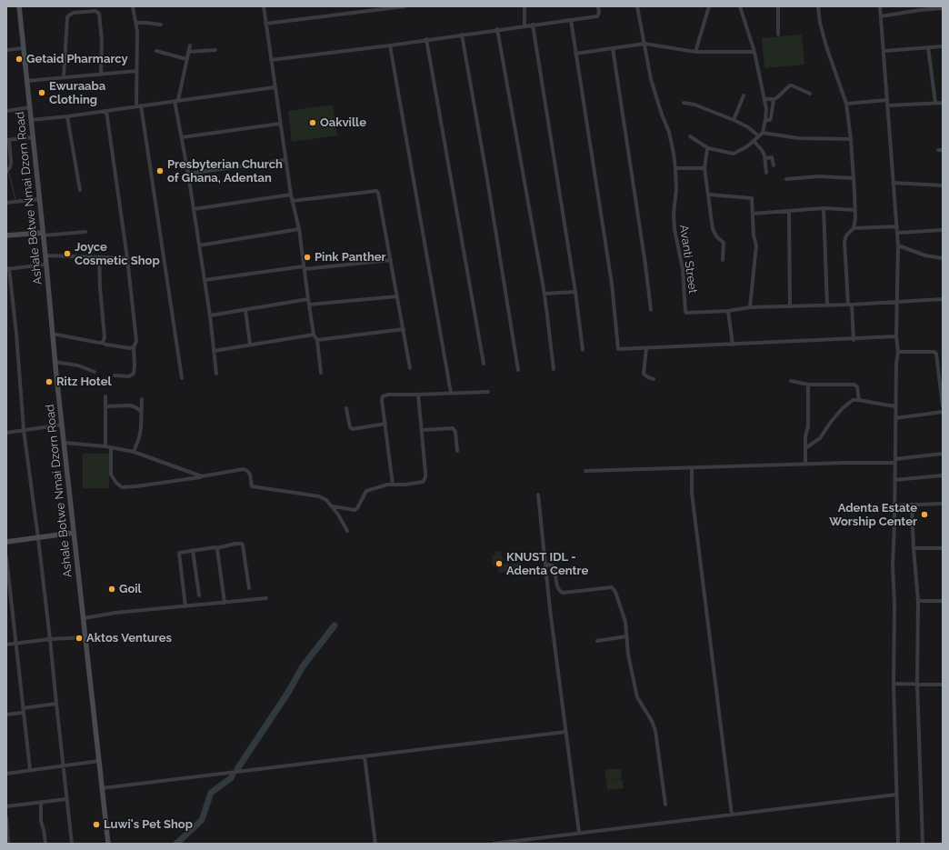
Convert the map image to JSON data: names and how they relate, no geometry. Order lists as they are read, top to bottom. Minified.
{"streets":{"main road":["Ashale Botwe Nmai Dzorn Road"],"street":["Avanti Street"]},"places":["Getaid Pharmarcy","Ewuraaba Clothing","Oakville","Presbyterian Church of Ghana, Adentan","Joyce Cosmetic Shop","Pink Panther","Ritz Hotel","Adenta Estate Worship Center","KNUST IDL - Adenta Centre","Goil","Aktos Ventures","Luwi's Pet Shop"]}
